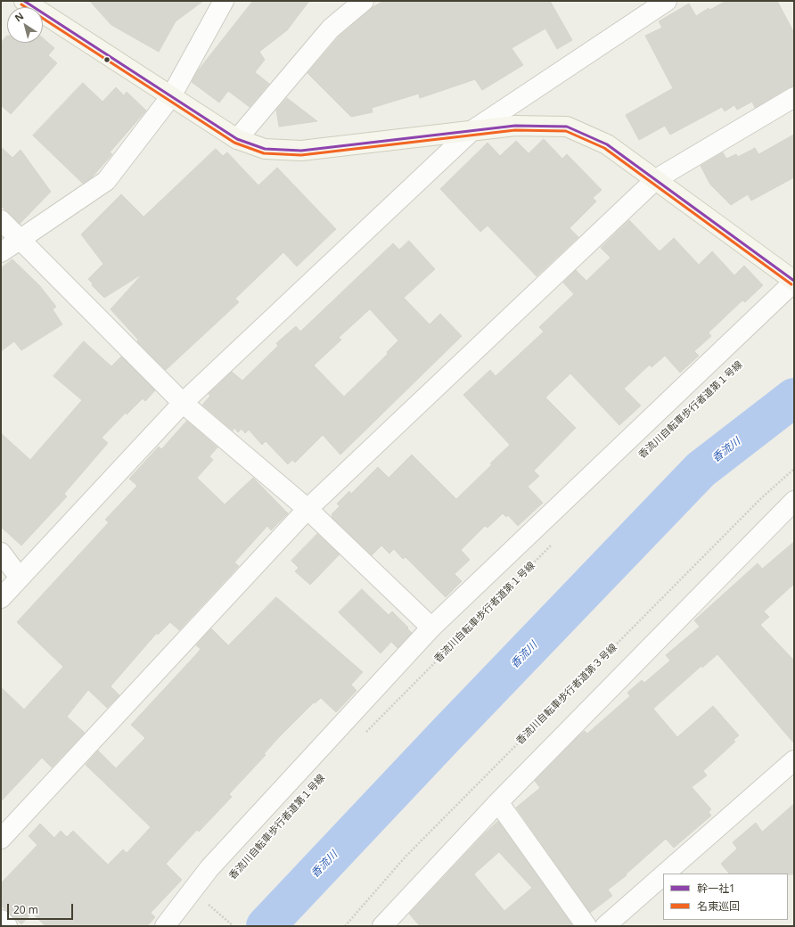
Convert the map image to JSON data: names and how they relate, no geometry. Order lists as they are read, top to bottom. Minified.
{"streets":{"path":["香流川自転車歩行者道第１号線","香流川自転車歩行者道第３号線"]},"water":["香流川"],"lines":["transit line 幹一社1","transit line 名東巡回"],"legend":["幹一社1","名東巡回"],"scale_bar":"20 m","north":"top left"}
